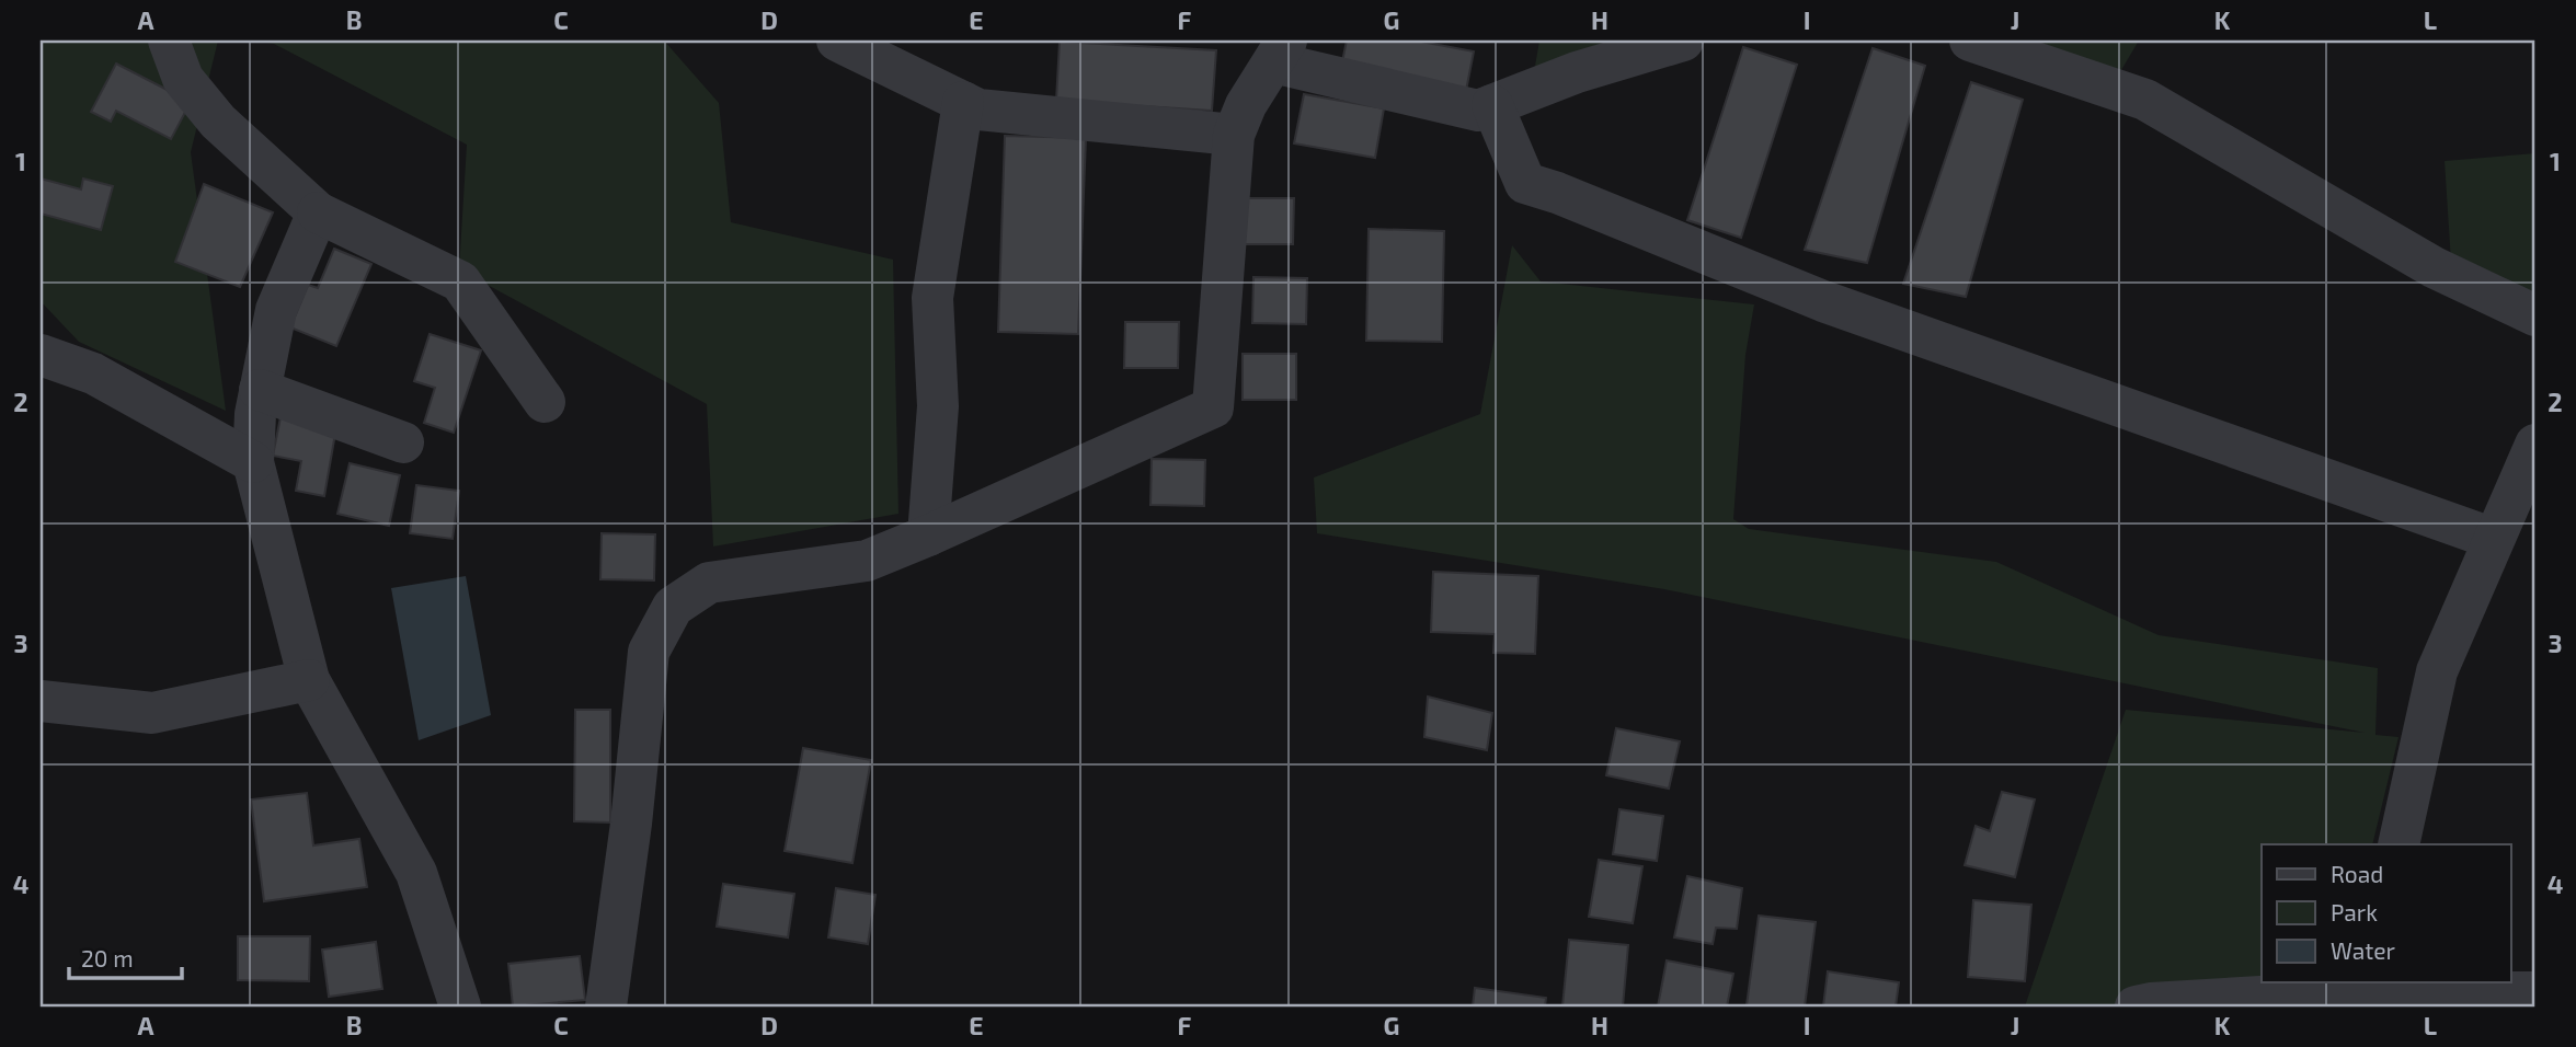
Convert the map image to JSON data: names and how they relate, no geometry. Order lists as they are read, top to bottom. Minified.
{"legend":["Road","Park","Water"],"scale_bar":"20 m","grid":{"columns":["A","B","C","D","E","F","G","H","I","J","K","L"],"rows":["1","2","3","4"]}}
